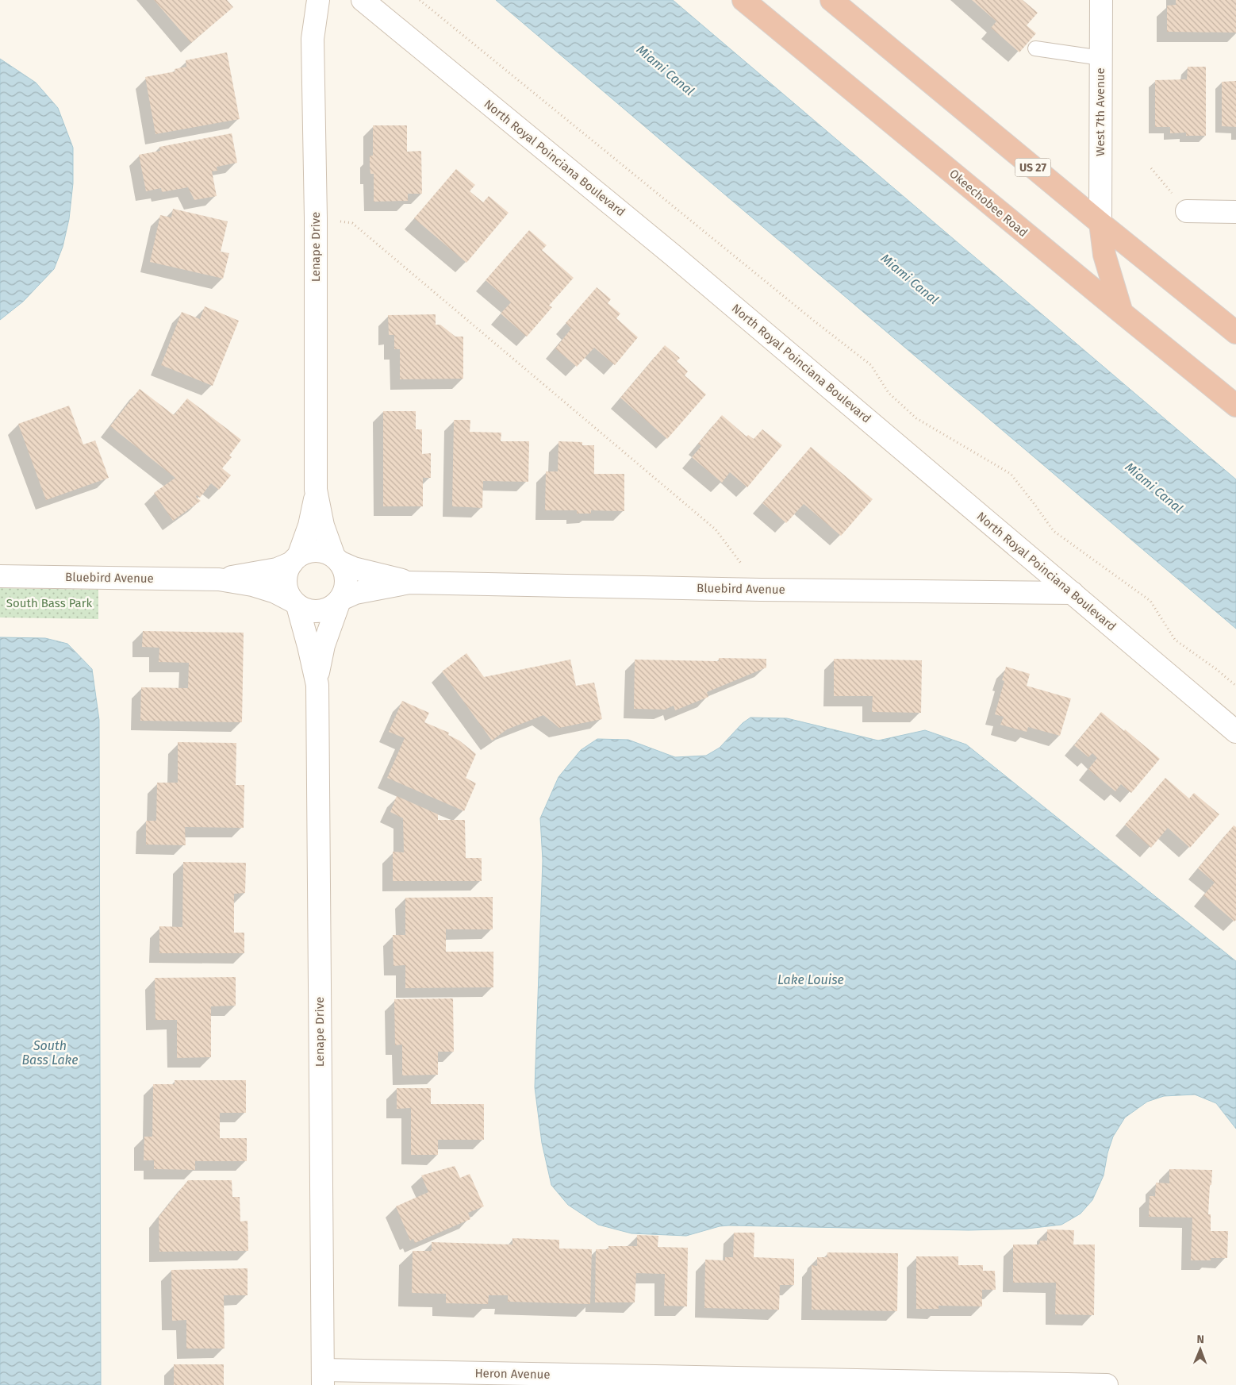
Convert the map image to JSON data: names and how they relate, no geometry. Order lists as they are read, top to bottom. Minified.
{"streets":{"highway":["US 27","Okeechobee Road"],"street":["West 7th Avenue","North Royal Poinciana Boulevard","Lenape Drive","Bluebird Avenue","Heron Avenue"]},"crossings":[["West 7th Avenue","US 27"],["North Royal Poinciana Boulevard","Bluebird Avenue"],["Lenape Drive","Bluebird Avenue"],["Lenape Drive","Heron Avenue"]],"water":["Miami Canal","Lake Louise","South Bass Lake"],"parks":["South Bass Park"],"north":"top"}
